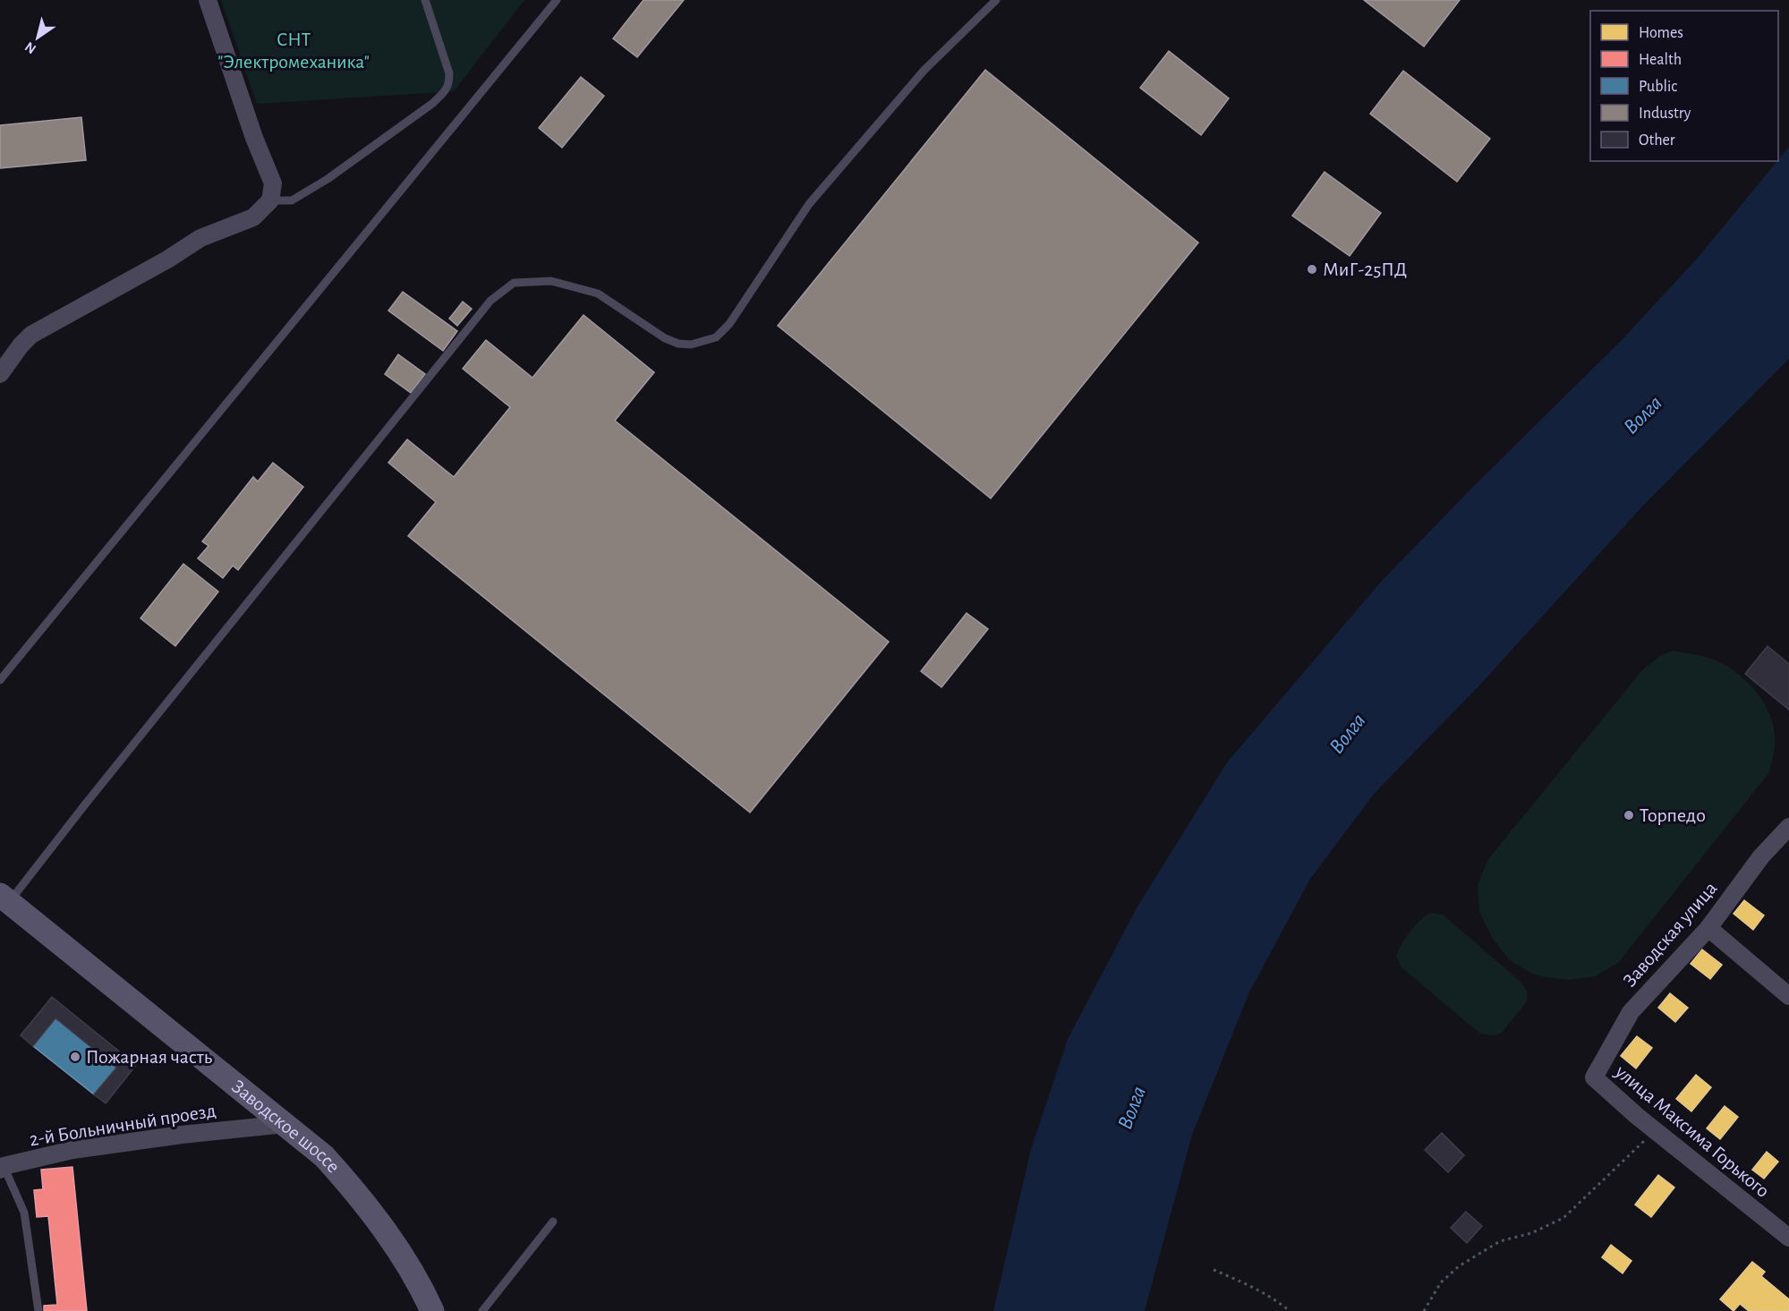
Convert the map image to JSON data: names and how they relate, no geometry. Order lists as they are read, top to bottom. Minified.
{"streets":{"street":["Заводская улица","2-й Больничный проезд","Заводское шоссе","улица Максима Горького"]},"crossings":[["Заводская улица","улица Максима Горького"],["2-й Больничный проезд","Заводское шоссе"]],"water":["Волга"],"parks":["СНТ \"Электромеханика\""],"places":["МиГ-25ПД","Торпедо","Пожарная часть"],"legend":["Homes","Health","Public","Industry","Other"],"north":"bottom left"}
